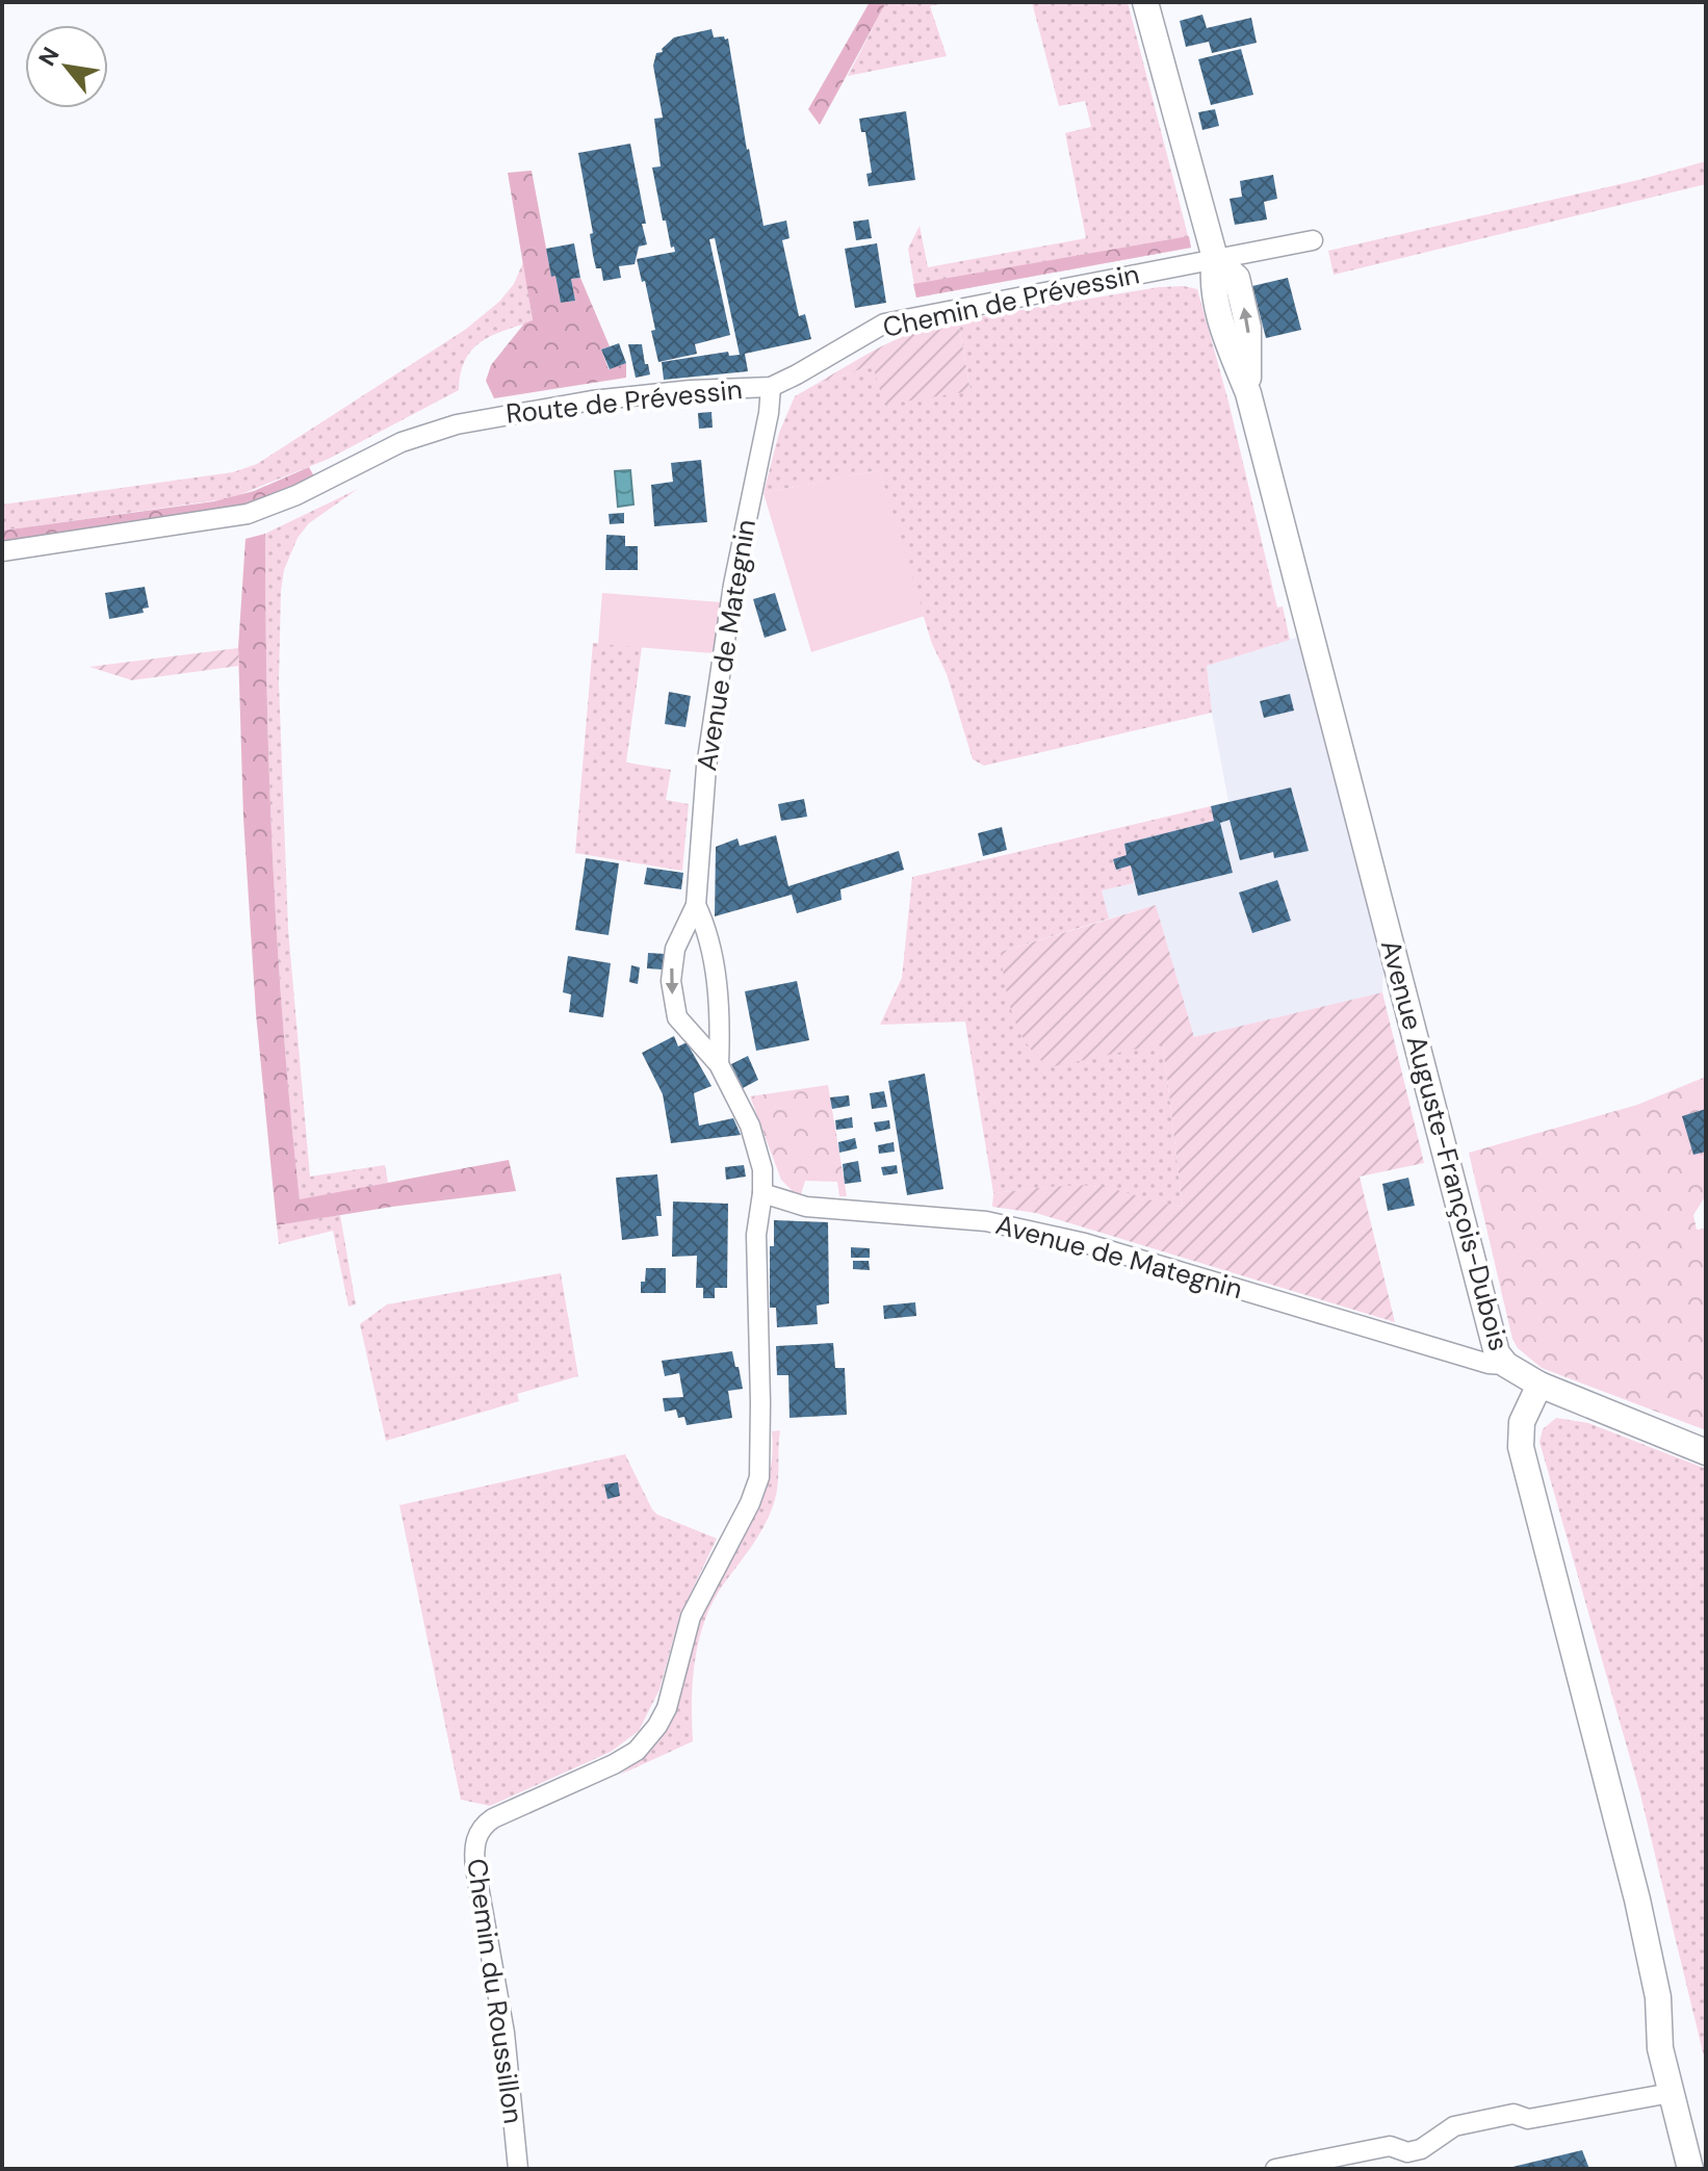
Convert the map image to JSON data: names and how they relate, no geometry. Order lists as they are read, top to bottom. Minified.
{"streets":{"main road":["Avenue Auguste-François-Dubois"],"street":["Chemin de Prévessin","Route de Prévessin","Avenue de Mategnin","Chemin du Roussillon"]},"crossings":[["Chemin de Prévessin","Route de Prévessin"],["Chemin de Prévessin","Avenue de Mategnin"],["Chemin de Prévessin","Avenue Auguste-François-Dubois"],["Route de Prévessin","Avenue de Mategnin"],["Avenue de Mategnin","Avenue Auguste-François-Dubois"],["Avenue de Mategnin","Chemin du Roussillon"]],"north":"top left"}
